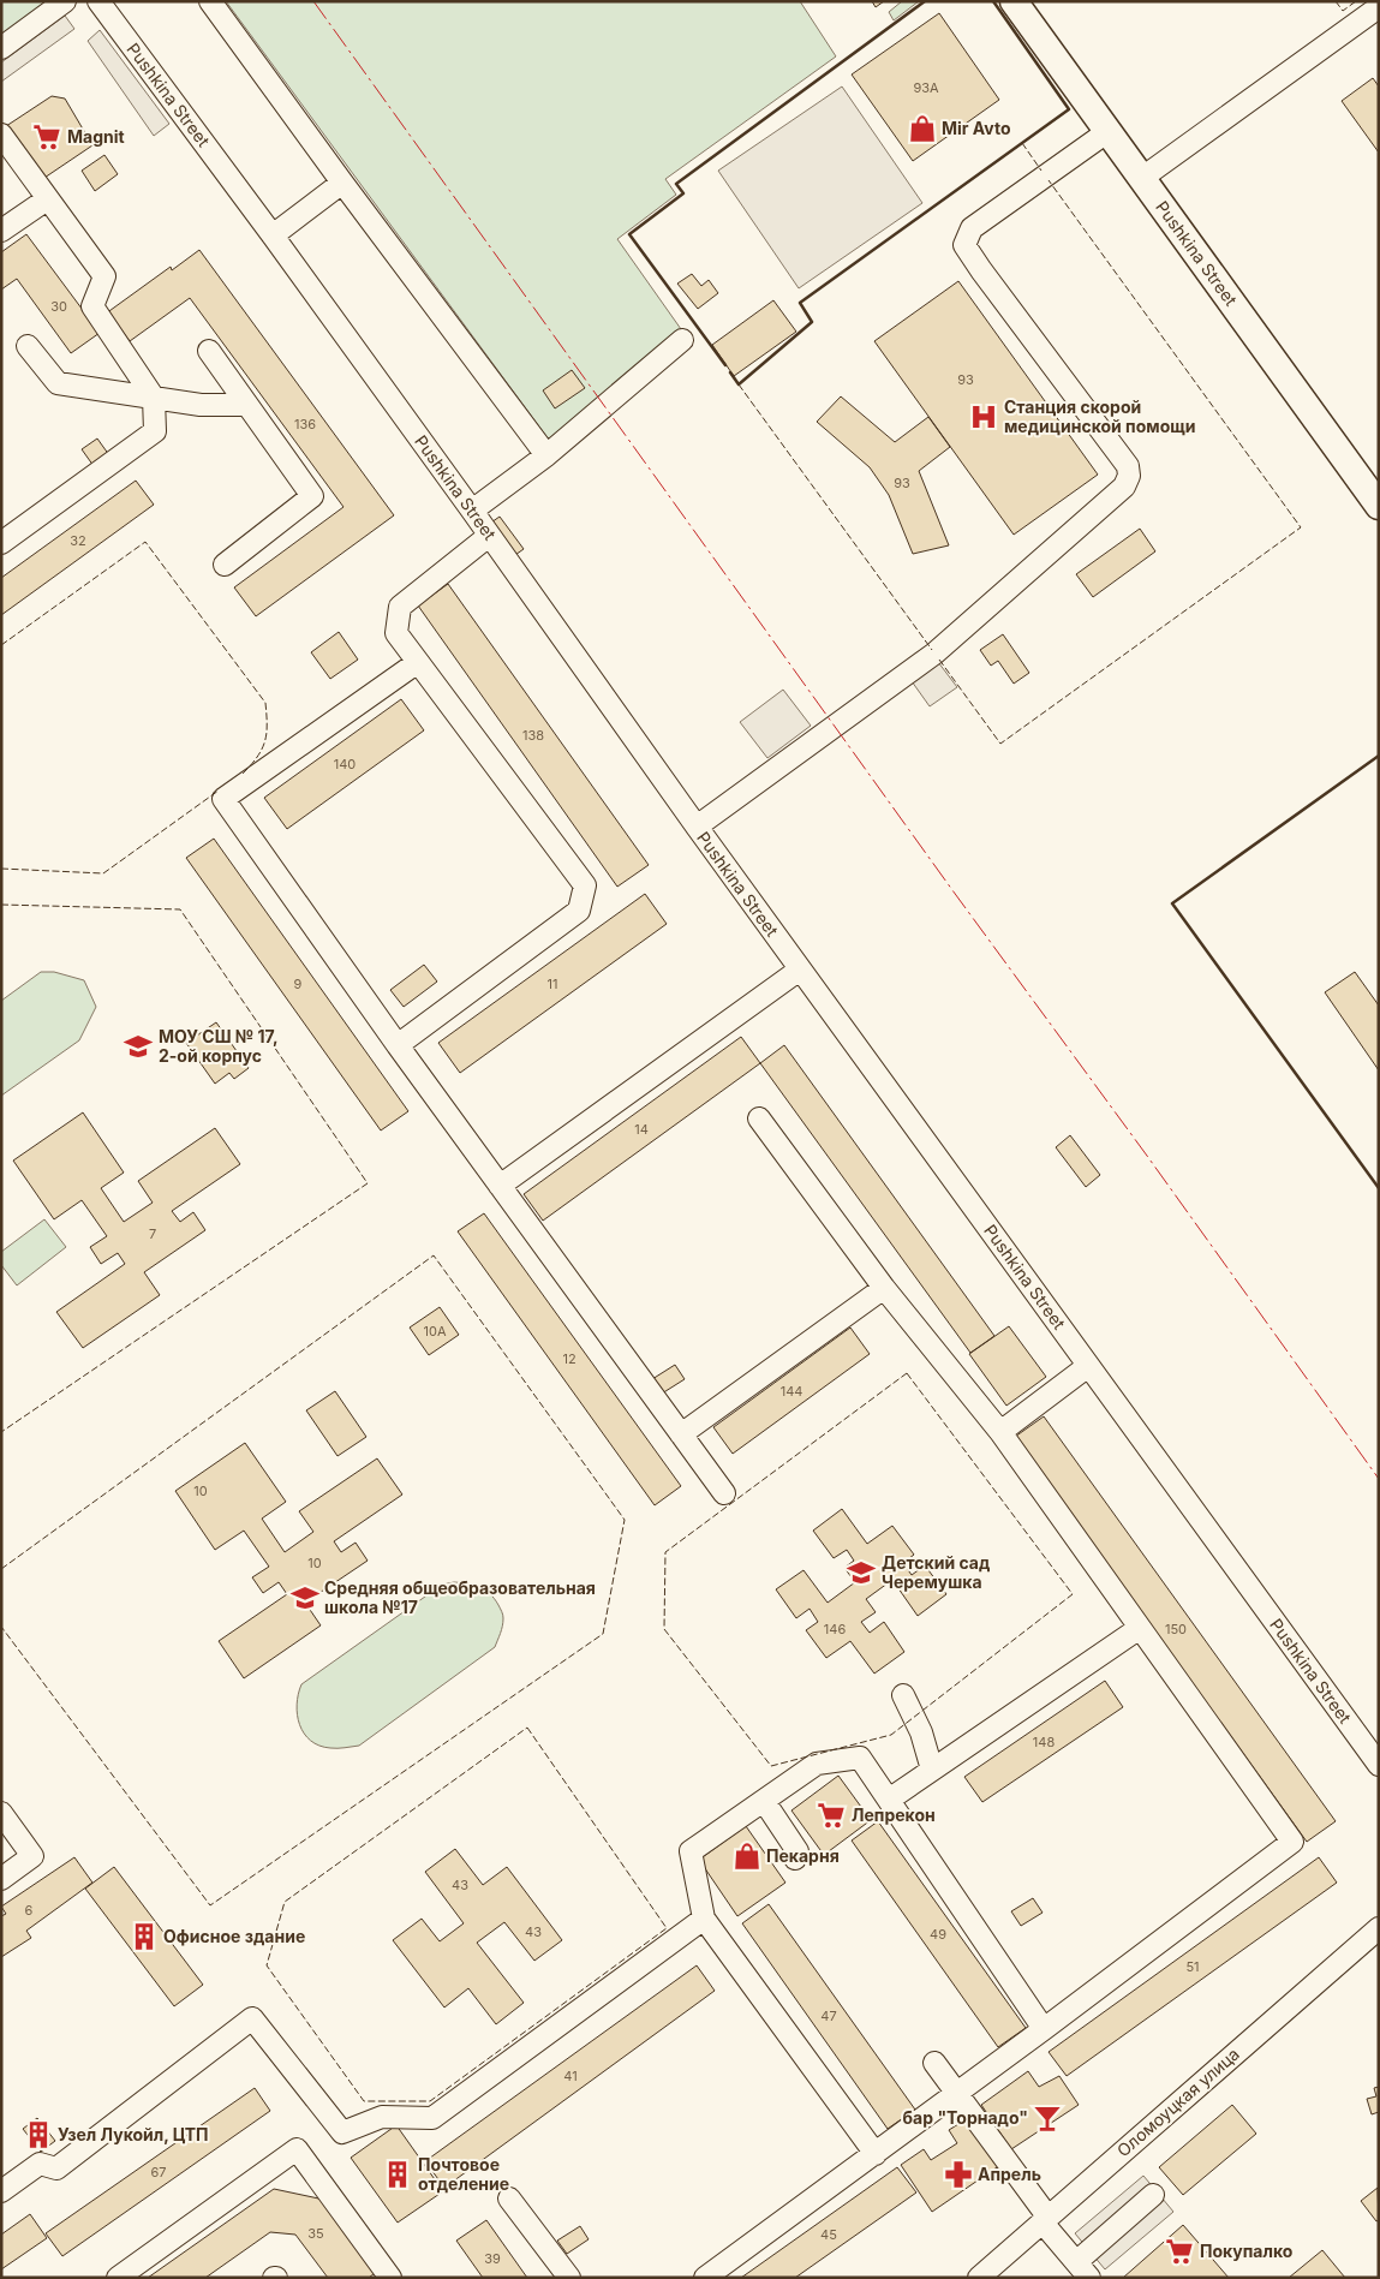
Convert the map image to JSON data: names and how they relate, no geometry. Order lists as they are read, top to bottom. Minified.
{"streets":{"main road":["Pushkina Street"],"street":["Оломоуцкая улица"]},"places":{"shop":["Mir Avto","Пекарня"],"supermarket":["Magnit","Лепрекон","Покупалко"],"hospital":["Станция скорой медицинской помощи"],"school or university":["МОУ СШ № 17, 2-ой корпус","Детский сад Черемушка","Средняя общеобразовательная школа №17"],"building":["Офисное здание","Узел Лукойл, ЦТП","Почтовое отделение"],"bar":["бар \"Торнадо\""],"pharmacy":["Апрель"]},"house_numbers":["93А","30","93","136","93","32","138","140","9","11","14","7","10А","12","144","10","10","146","150","148","43","6","43","49","51","47","41","67","35","45","39"]}
